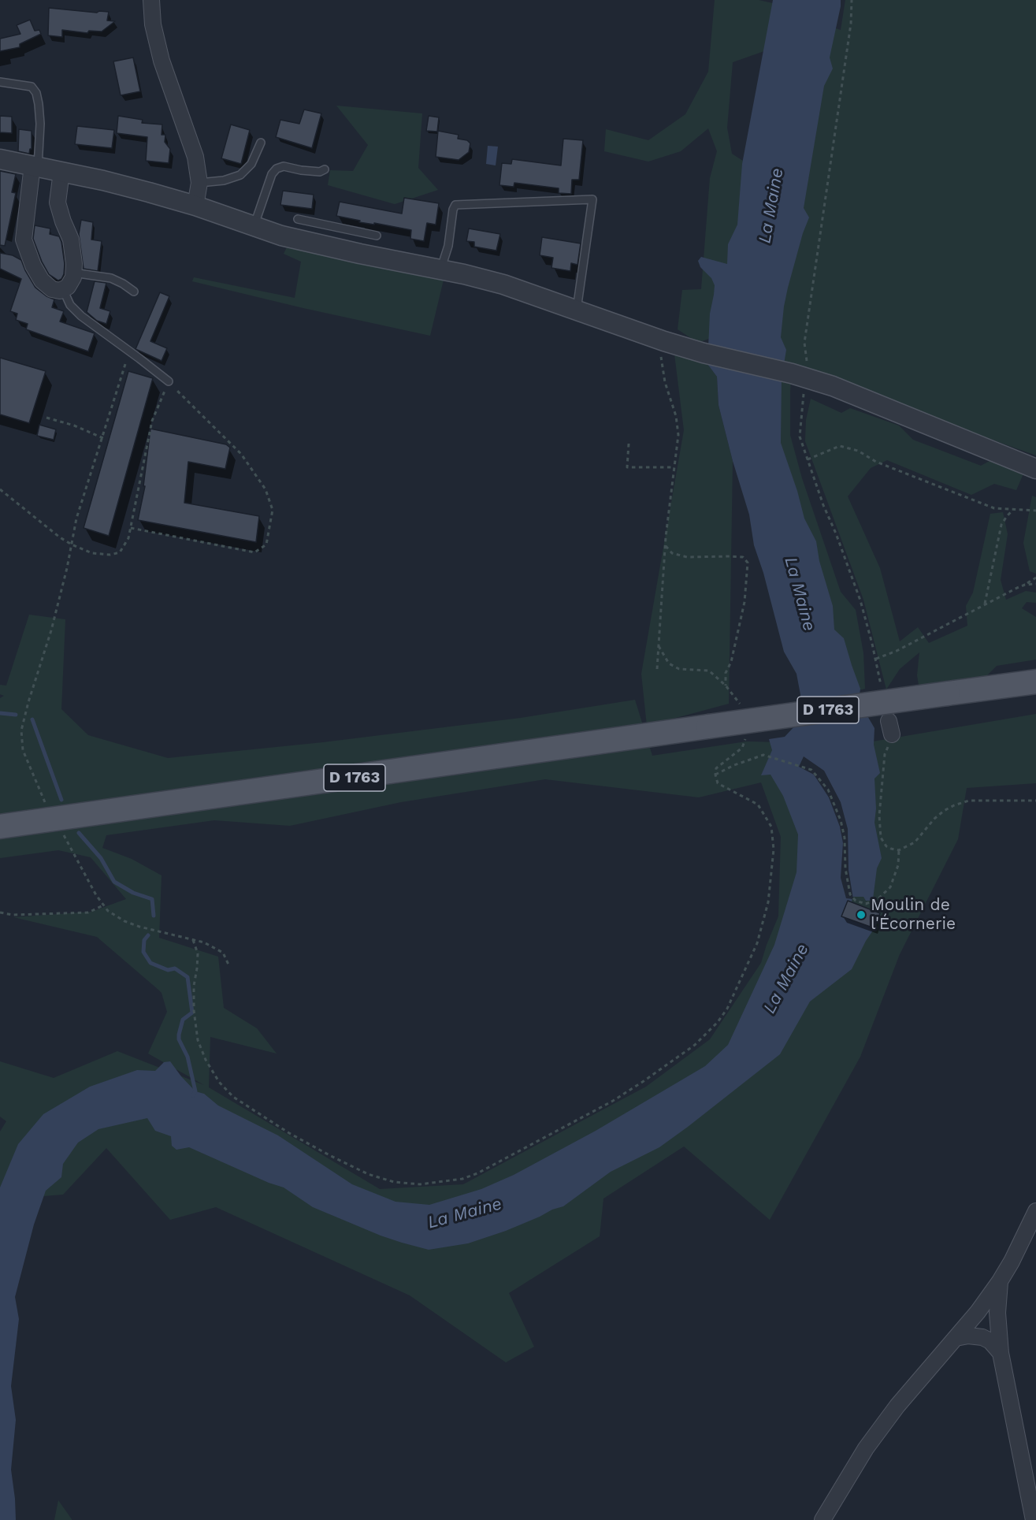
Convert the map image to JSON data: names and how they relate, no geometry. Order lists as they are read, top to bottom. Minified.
{"streets":{"main road":["D 1763"]},"water":["La Maine"],"places":["Moulin de l'Écornerie"]}
